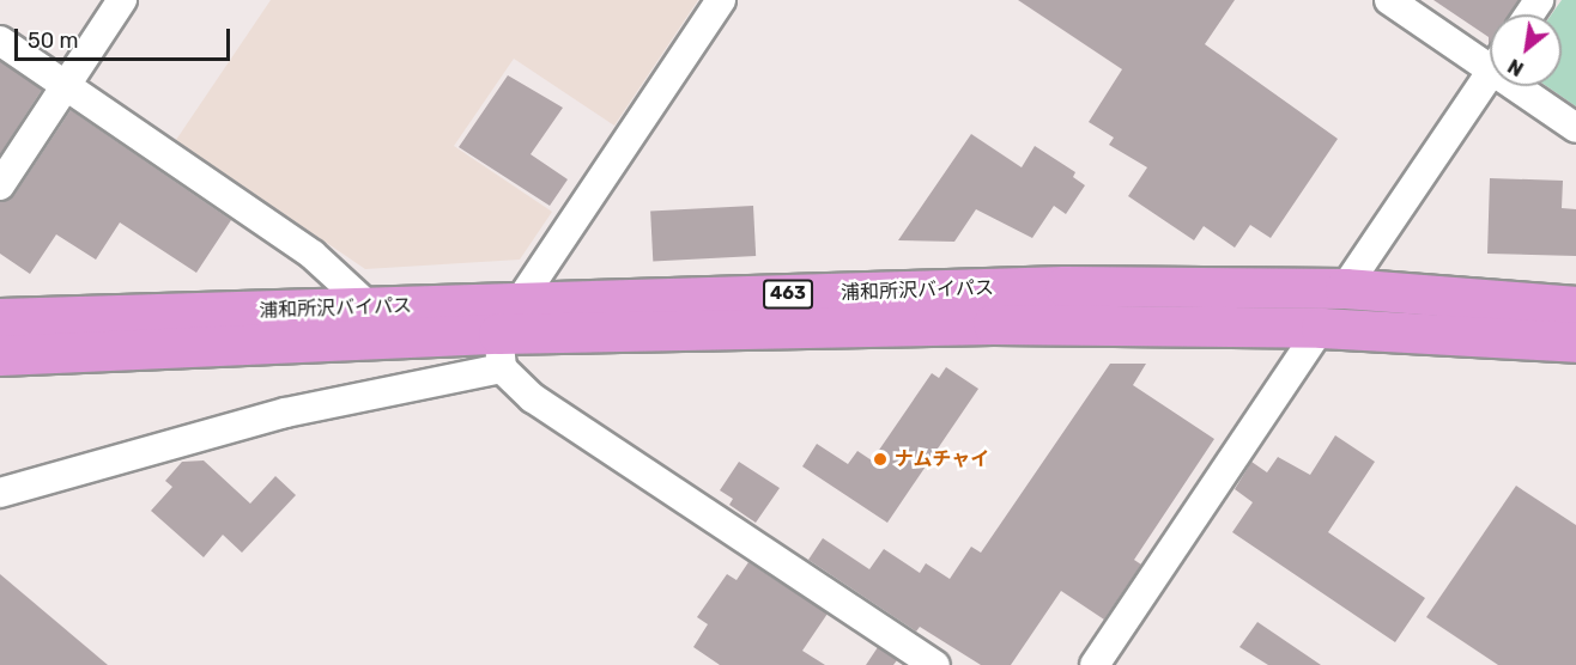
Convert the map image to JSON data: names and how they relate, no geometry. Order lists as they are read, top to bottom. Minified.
{"streets":{"highway":["浦和所沢バイパス","463"]},"places":["ナムチャイ"],"scale_bar":"50 m","north":"bottom left"}
